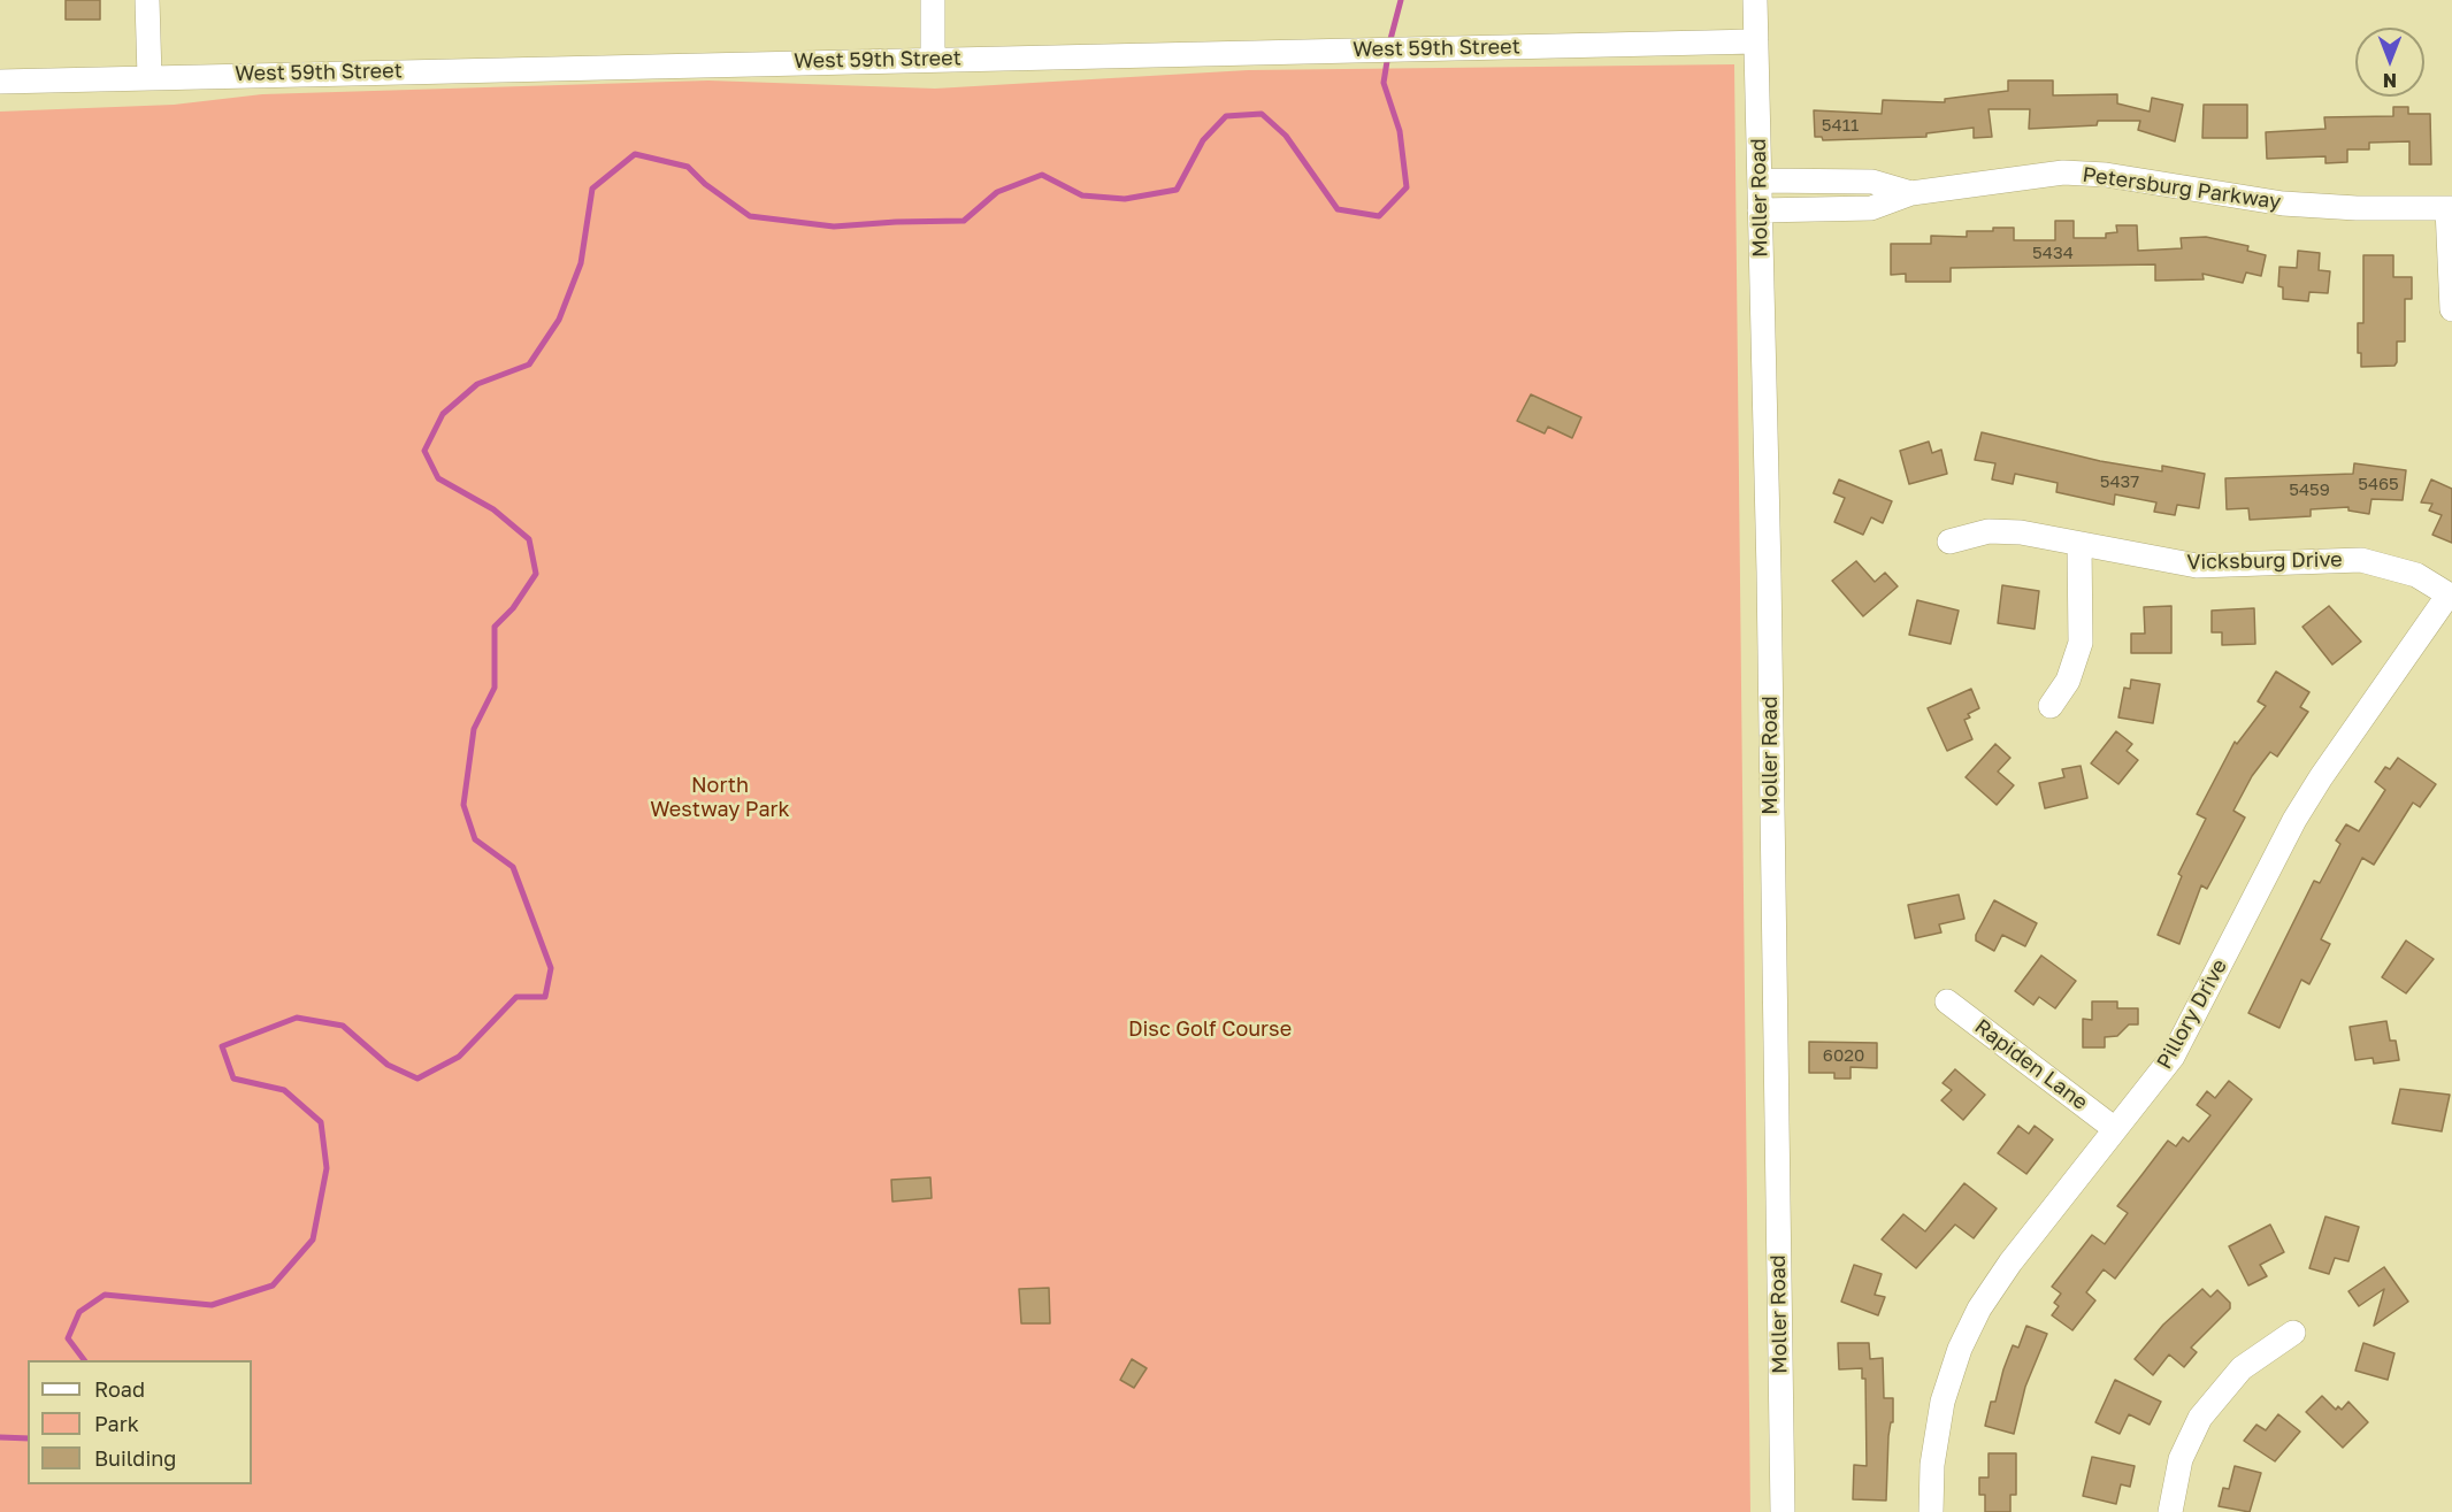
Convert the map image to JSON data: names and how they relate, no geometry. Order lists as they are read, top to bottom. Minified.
{"streets":{"street":["West 59th Street","Petersburg Parkway","Moller Road","Vicksburg Drive","Pillory Drive","Rapiden Lane"]},"crossings":[["West 59th Street","Moller Road"],["Petersburg Parkway","Moller Road"],["Vicksburg Drive","Pillory Drive"],["Pillory Drive","Rapiden Lane"]],"parks":["North Westway Park","Disc Golf Course"],"house_numbers":["5411","5434","5437","5465","5459","6020"],"legend":["Road","Park","Building"],"north":"bottom"}
